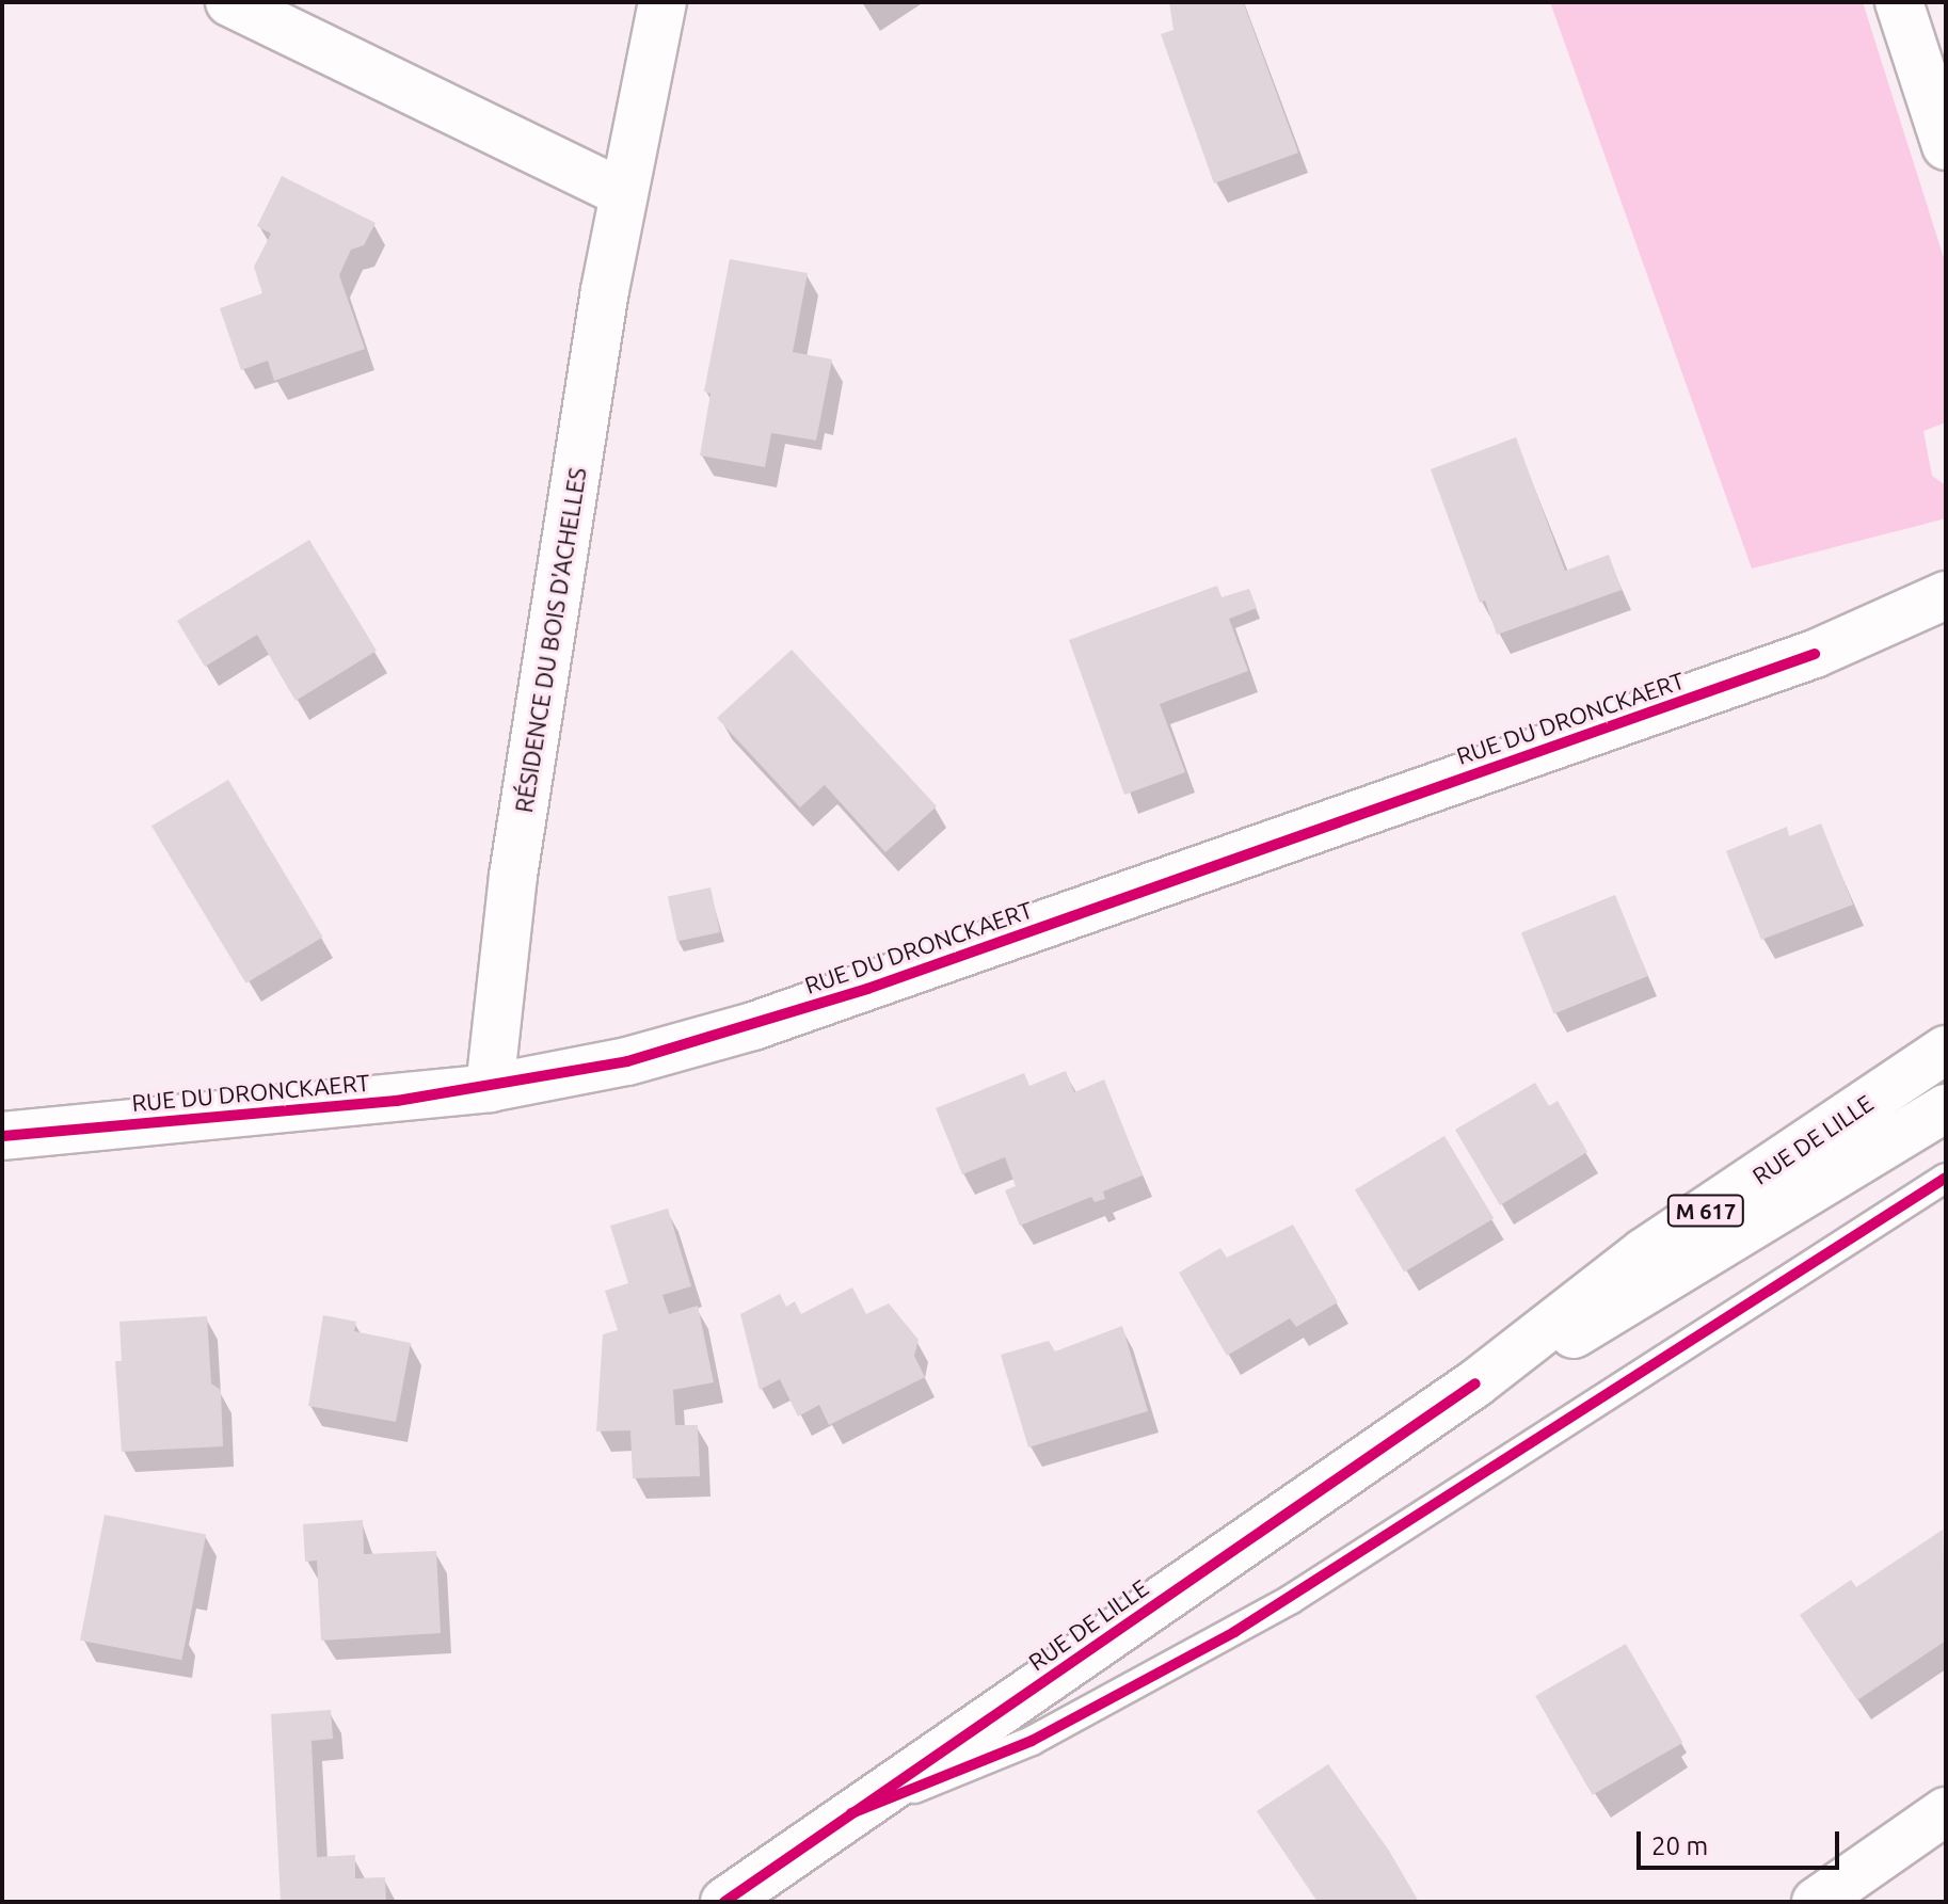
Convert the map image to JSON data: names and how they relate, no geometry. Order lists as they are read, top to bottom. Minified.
{"streets":{"main road":["RÉSIDENCE DU BOIS D'ACHELLES","RUE DU DRONCKAERT","RUE DE LILLE","M 617"]},"crossings":[["RÉSIDENCE DU BOIS D'ACHELLES","RUE DU DRONCKAERT"]],"scale_bar":"20 m"}
